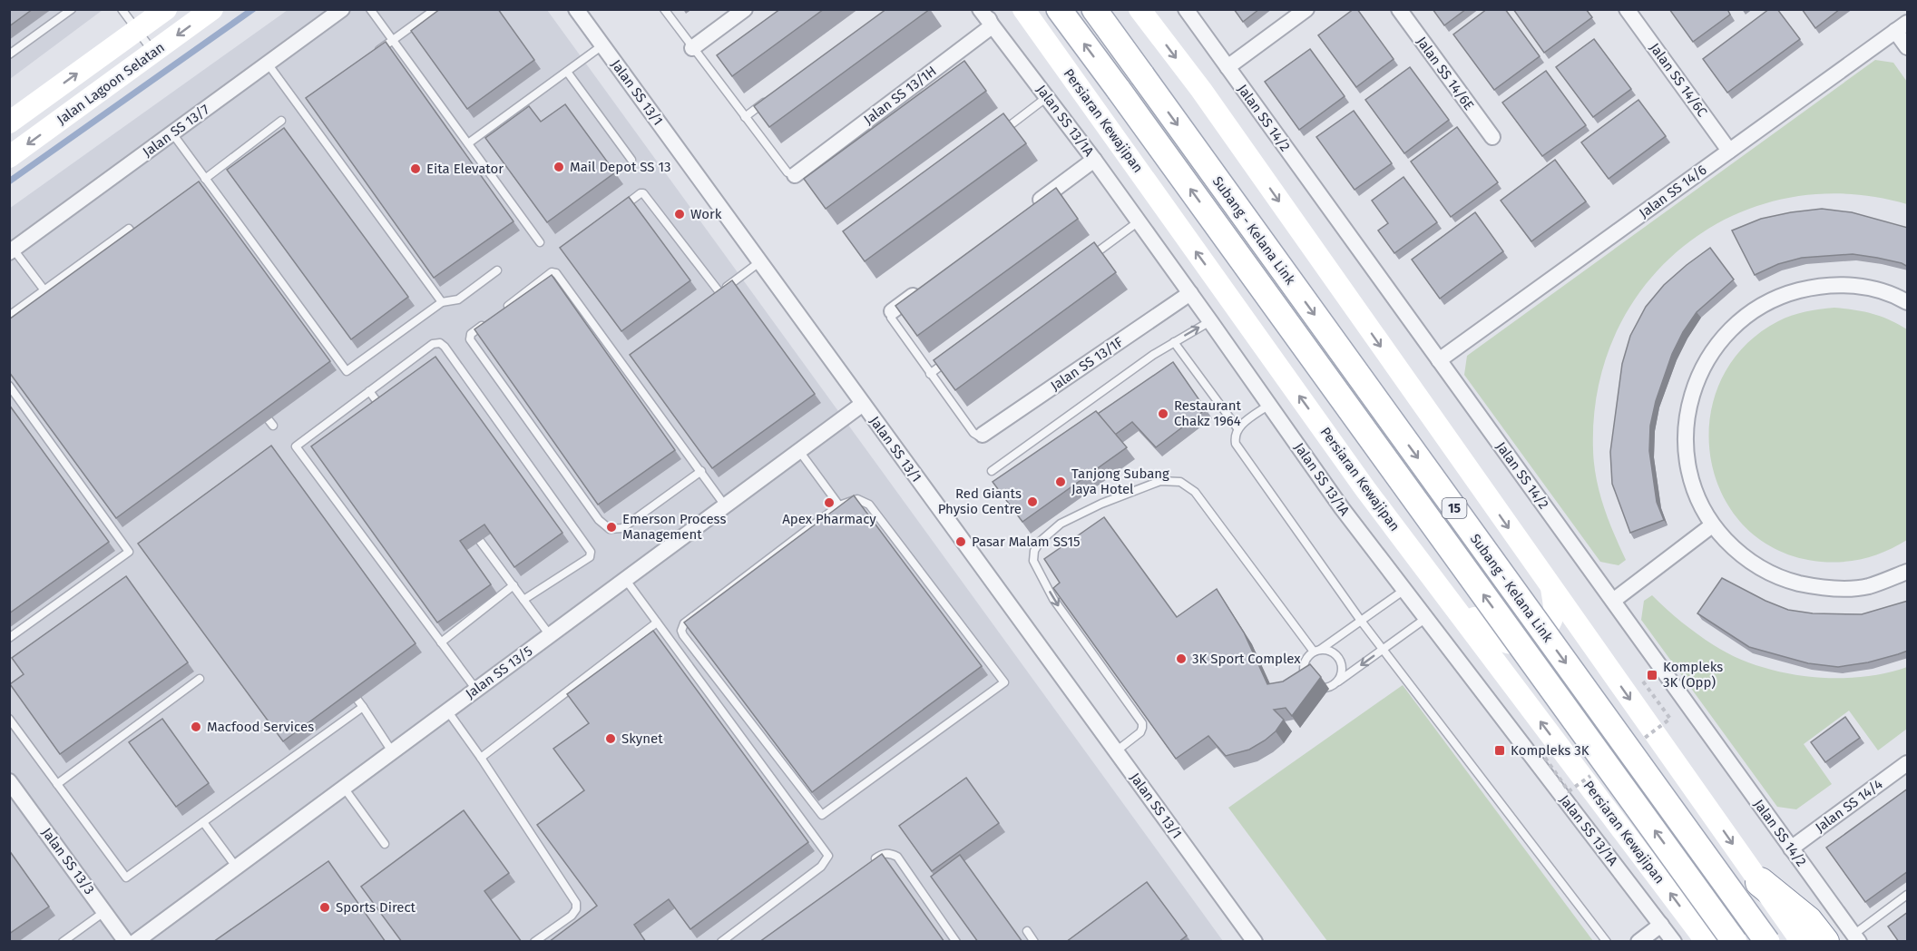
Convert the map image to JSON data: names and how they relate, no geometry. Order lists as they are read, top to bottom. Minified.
{"streets":{"main road":["Jalan Lagoon Selatan","Persiaran Kewajipan","Subang - Kelana Link","15"],"street":["Jalan SS 14/6E","Jalan SS 14/6C","Jalan SS 13/1","Jalan SS 13/1H","Jalan SS 14/2","Jalan SS 13/1A","Jalan SS 13/7","Jalan SS 14/6","Jalan SS 13/1F","Jalan SS 13/5","Jalan SS 14/4","Jalan SS 13/3"]},"crossings":[["Jalan SS 14/6C","Jalan SS 14/6"],["Jalan SS 13/1","Jalan SS 13/5"],["Jalan SS 13/1H","Jalan SS 13/1A"],["Jalan SS 14/2","Jalan SS 14/6"],["Jalan SS 14/2","Jalan SS 14/4"],["Jalan SS 13/1A","Jalan SS 13/1F"]],"places":{"other":["Mail Depot SS 13","Eita Elevator","Work","Restaurant Chakz 1964","Tanjong Subang Jaya Hotel","Red Giants Physio Centre","Apex Pharmacy","Emerson Process Management","Pasar Malam SS15","3K Sport Complex","Macfood Services","Skynet","Sports Direct"],"transit":["Kompleks 3K (Opp)","Kompleks 3K"]}}
